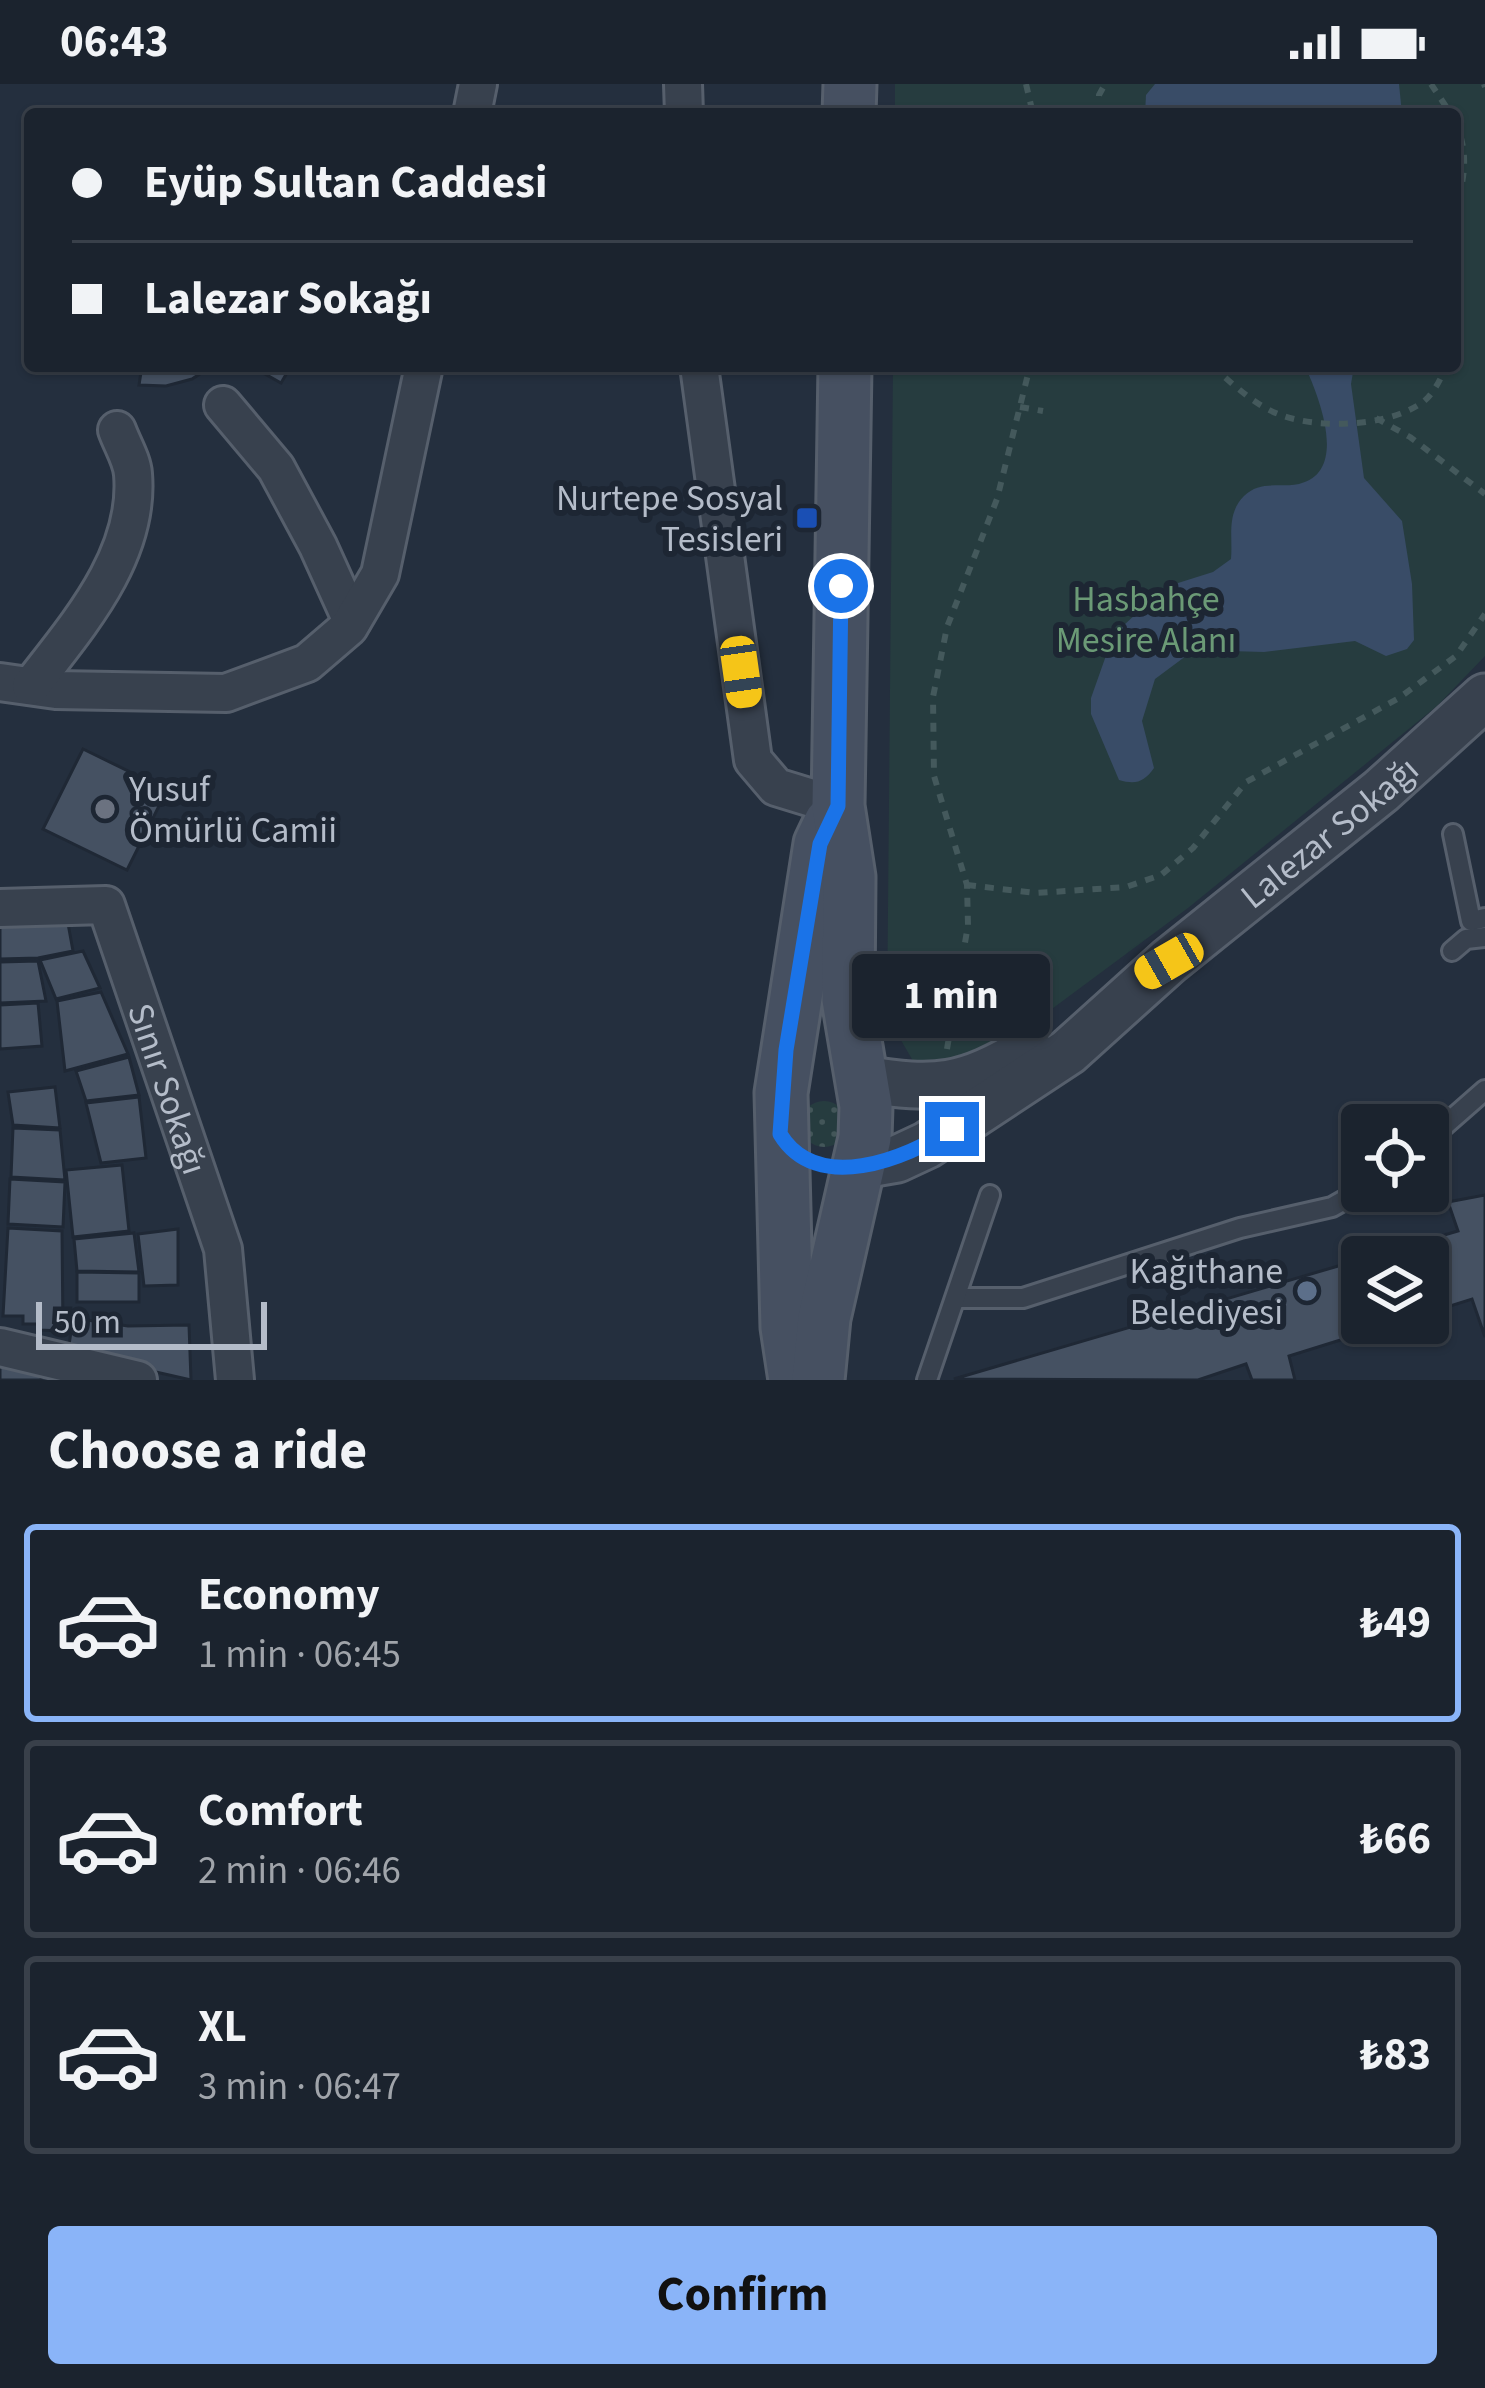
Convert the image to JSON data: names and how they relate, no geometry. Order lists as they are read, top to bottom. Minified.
{"streets":{"street":["Lalezar Sokağı","Sınır Sokağı"]},"parks":["Hasbahçe Mesire Alanı"],"places":{"transit":["Nurtepe Sosyal Tesisleri"],"other":["Yusuf Ömürlü Camii","Kağıthane Belediyesi"]},"scale_bar":"50 m","page":{"status":"06:43","banner":["Eyüp Sultan Caddesi","Lalezar Sokağı"],"bubble":"1 min","scale":"50 m","heading":"Choose a ride","list":[{"name":"Economy","note":"1 min · 06:45","value":"₺49"},{"name":"Comfort","note":"2 min · 06:46","value":"₺66"},{"name":"XL","note":"3 min · 06:47","value":"₺83"}],"buttons":"Confirm"}}
